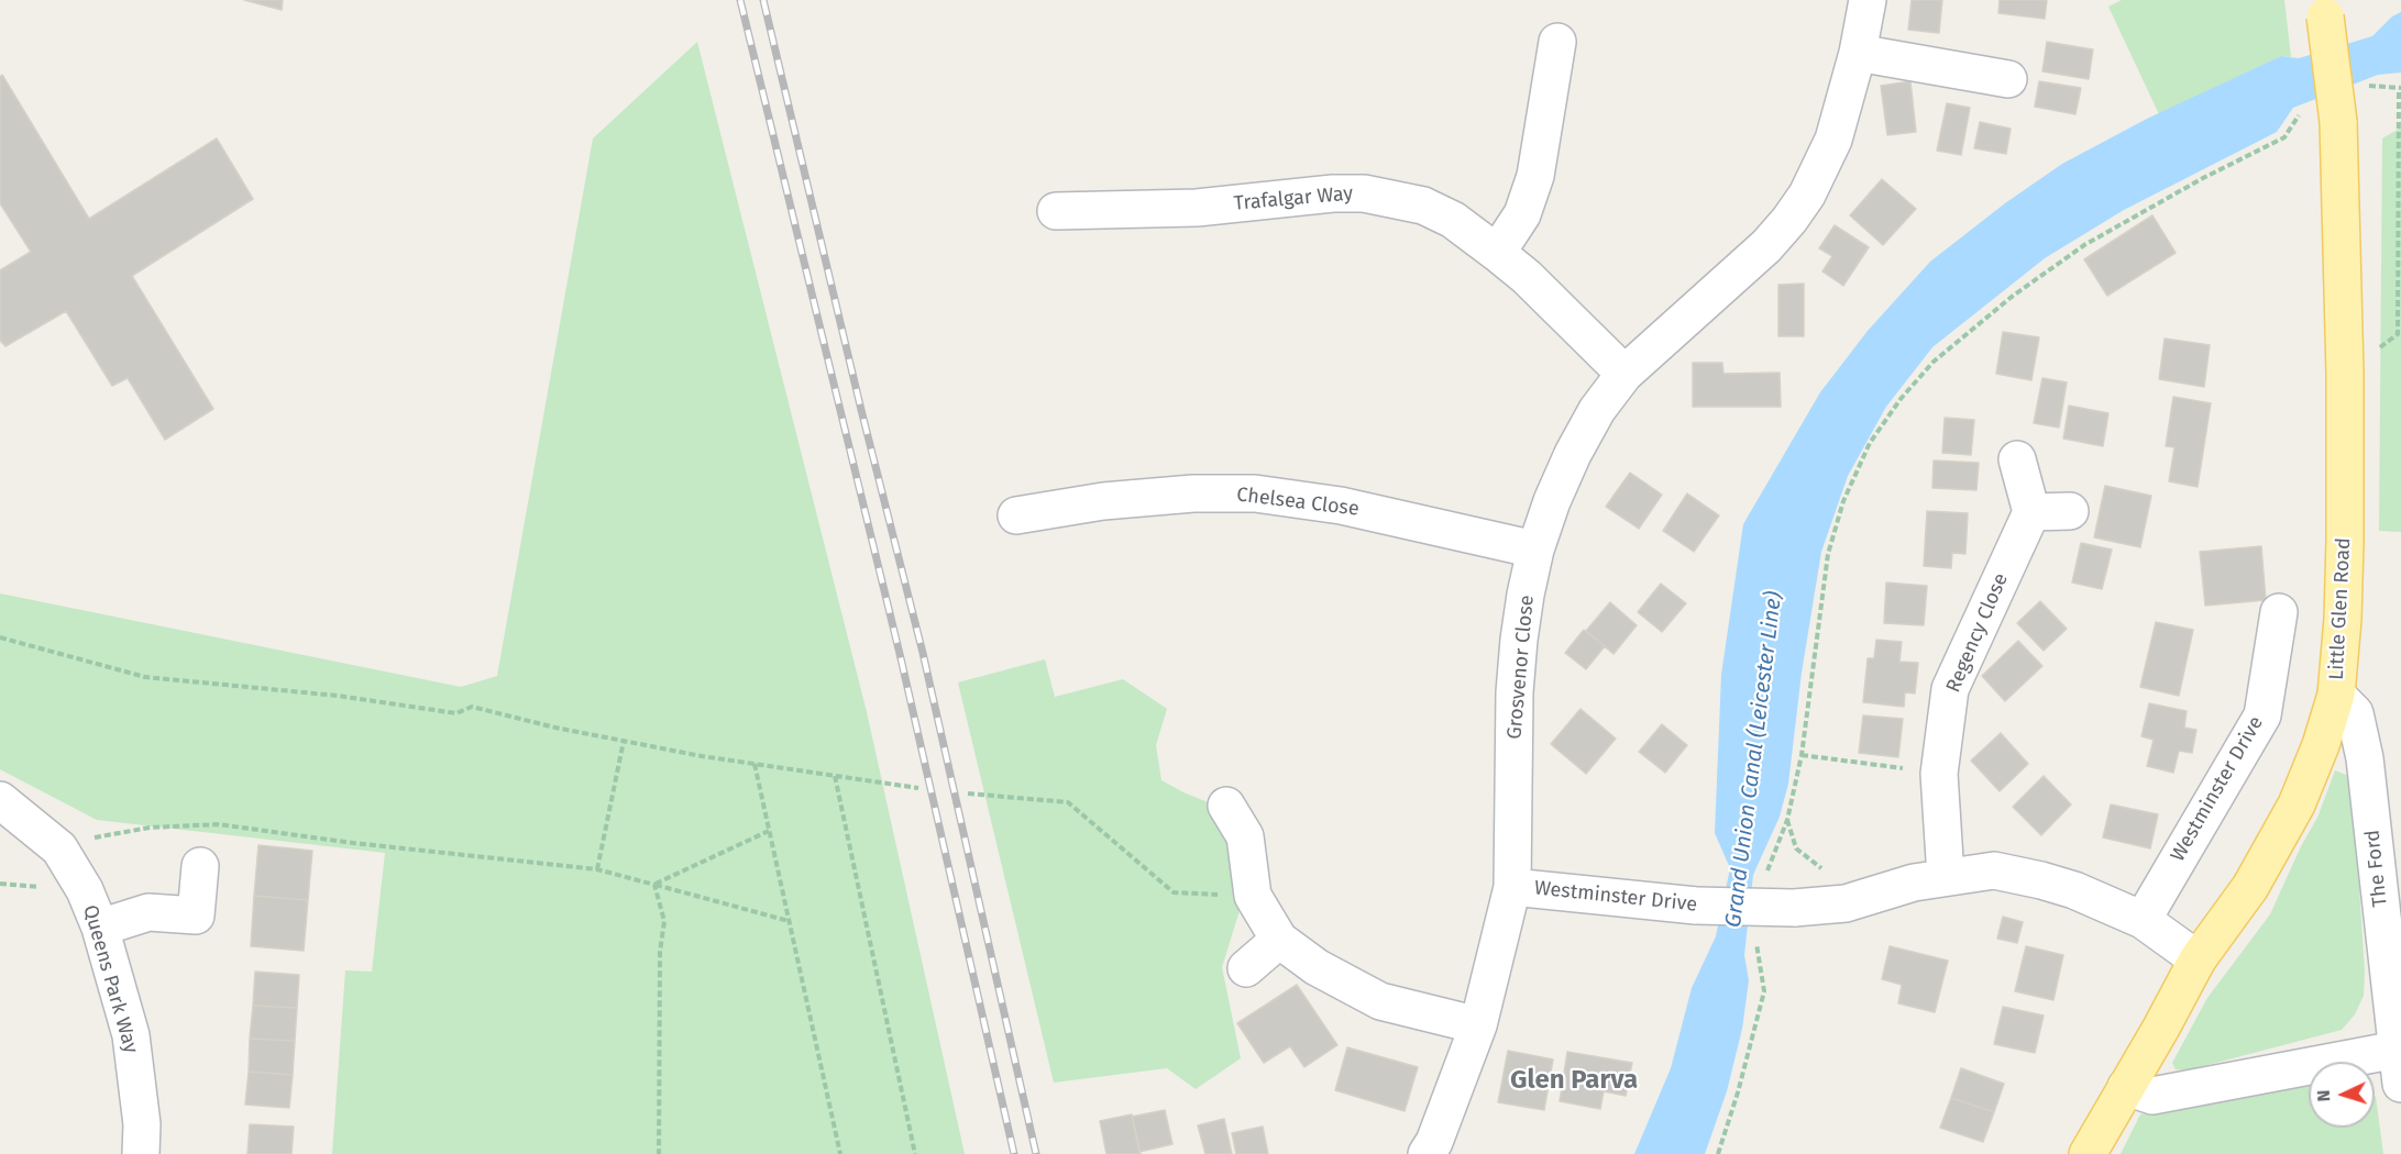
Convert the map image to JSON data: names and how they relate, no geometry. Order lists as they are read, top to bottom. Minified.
{"streets":{"main road":["Little Glen Road"],"street":["Trafalgar Way","Chelsea Close","Regency Close","Grosvenor Close","Westminster Drive","The Ford","Queens Park Way"]},"crossings":[["Trafalgar Way","Grosvenor Close"],["Chelsea Close","Grosvenor Close"],["Little Glen Road","Westminster Drive"],["Little Glen Road","The Ford"],["Regency Close","Westminster Drive"],["Grosvenor Close","Westminster Drive"]],"districts":["Glen Parva"],"water":["Grand Union Canal (Leicester Line)"],"north":"left"}
